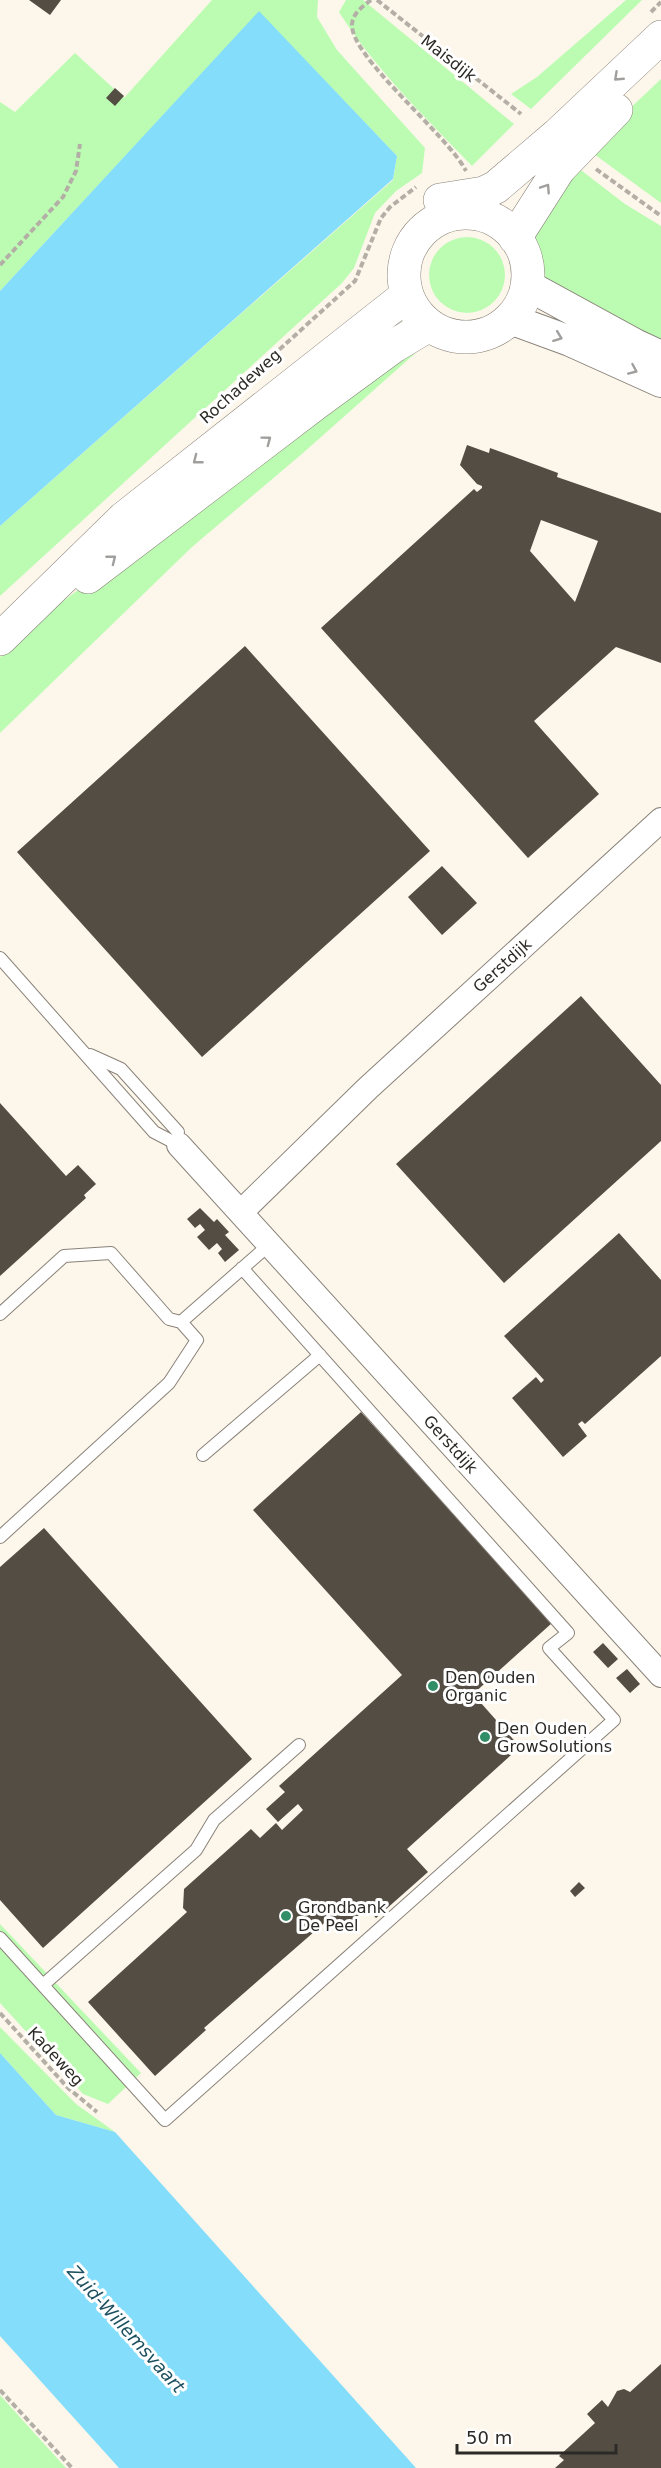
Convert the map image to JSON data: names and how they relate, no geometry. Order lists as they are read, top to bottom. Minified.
{"streets":{"main road":["Rochadeweg"],"street":["Gerstdijk"],"path":["Maisdijk","Kadeweg"]},"water":["Zuid-Willemsvaart"],"places":["Den Ouden Organic","Den Ouden GrowSolutions","Grondbank De Peel"],"scale_bar":"50 m"}
